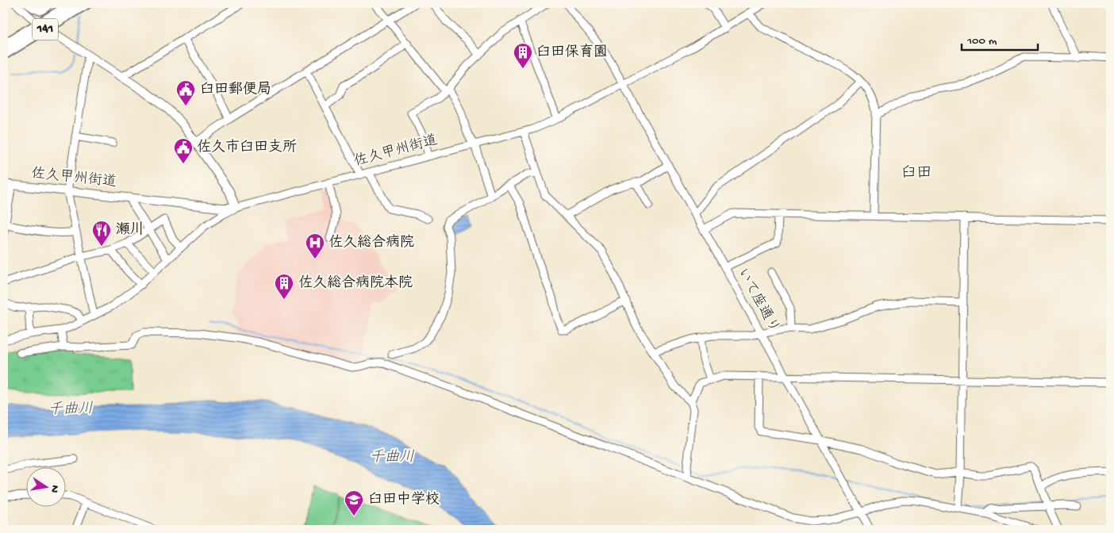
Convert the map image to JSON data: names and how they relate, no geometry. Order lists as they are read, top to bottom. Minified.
{"streets":{"highway":["141"],"main road":["佐久甲州街道"],"street":["いて座通り"]},"crossings":[["佐久甲州街道","いて座通り"]],"districts":["臼田"],"water":["千曲川"],"places":{"building":["臼田保育園","佐久総合病院本院"],"public building":["臼田郵便局","佐久市臼田支所"],"restaurant":["瀬川"],"hospital":["佐久総合病院"],"school or university":["臼田中学校"]},"scale_bar":"100 m","north":"right"}
